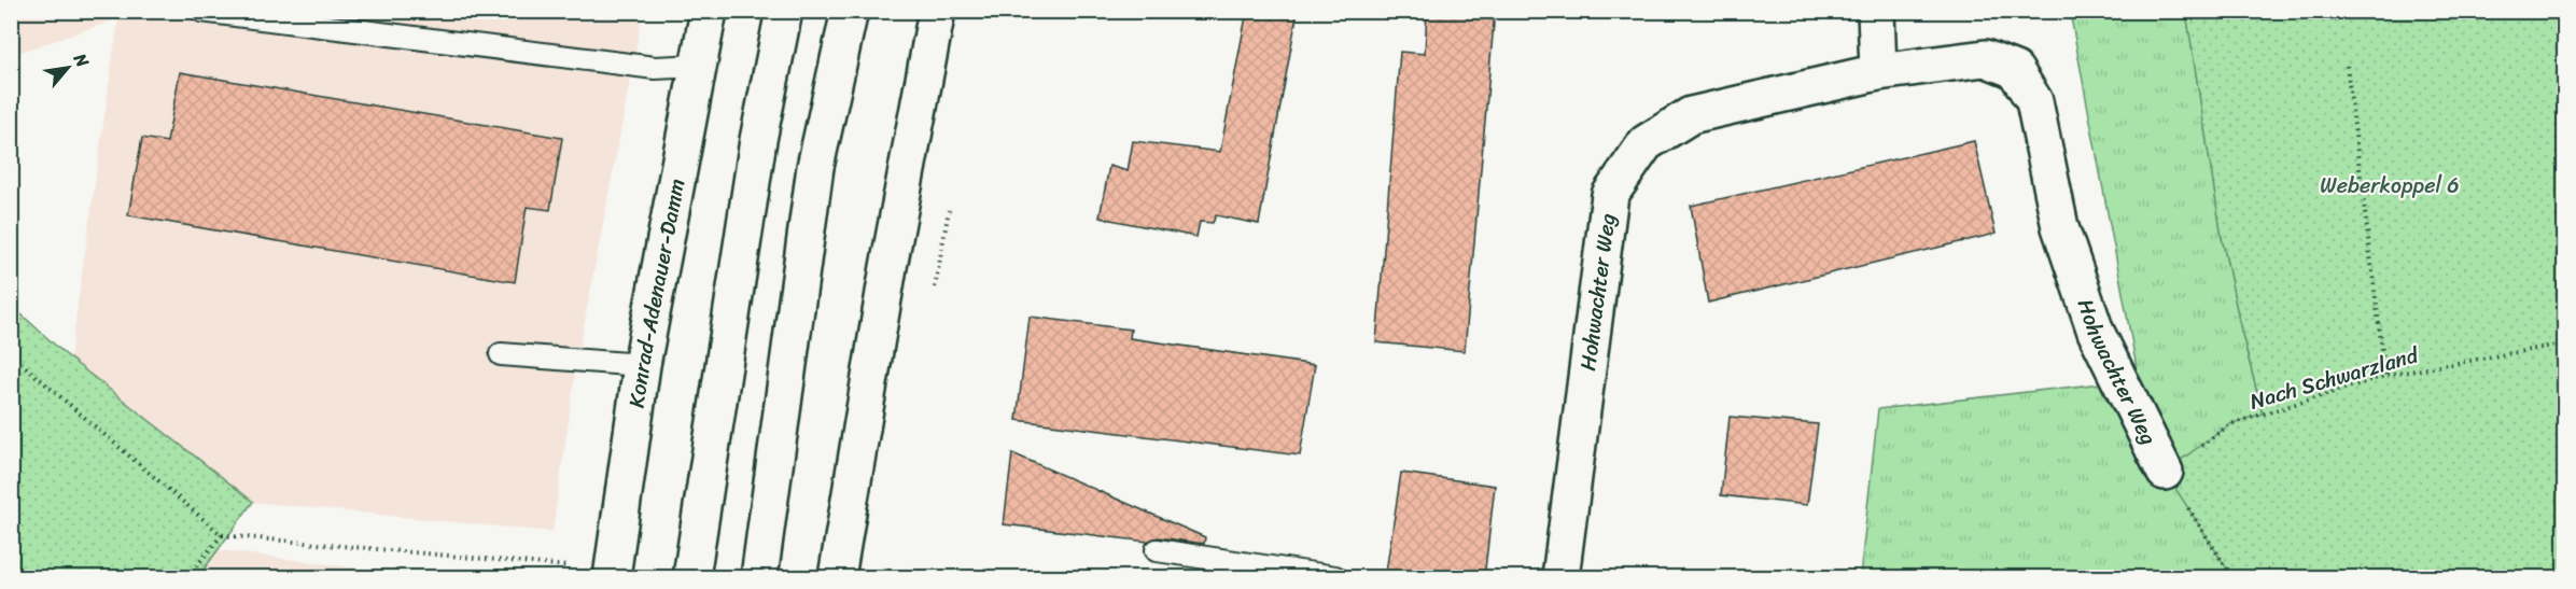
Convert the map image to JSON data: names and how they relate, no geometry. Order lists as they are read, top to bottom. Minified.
{"streets":{"main road":["Hohwachter Weg","Konrad-Adenauer-Damm"],"path":["Nach Schwarzland"]},"crossings":[["Hohwachter Weg","Nach Schwarzland"]],"parks":["Weberkoppel 6"],"north":"top right"}
